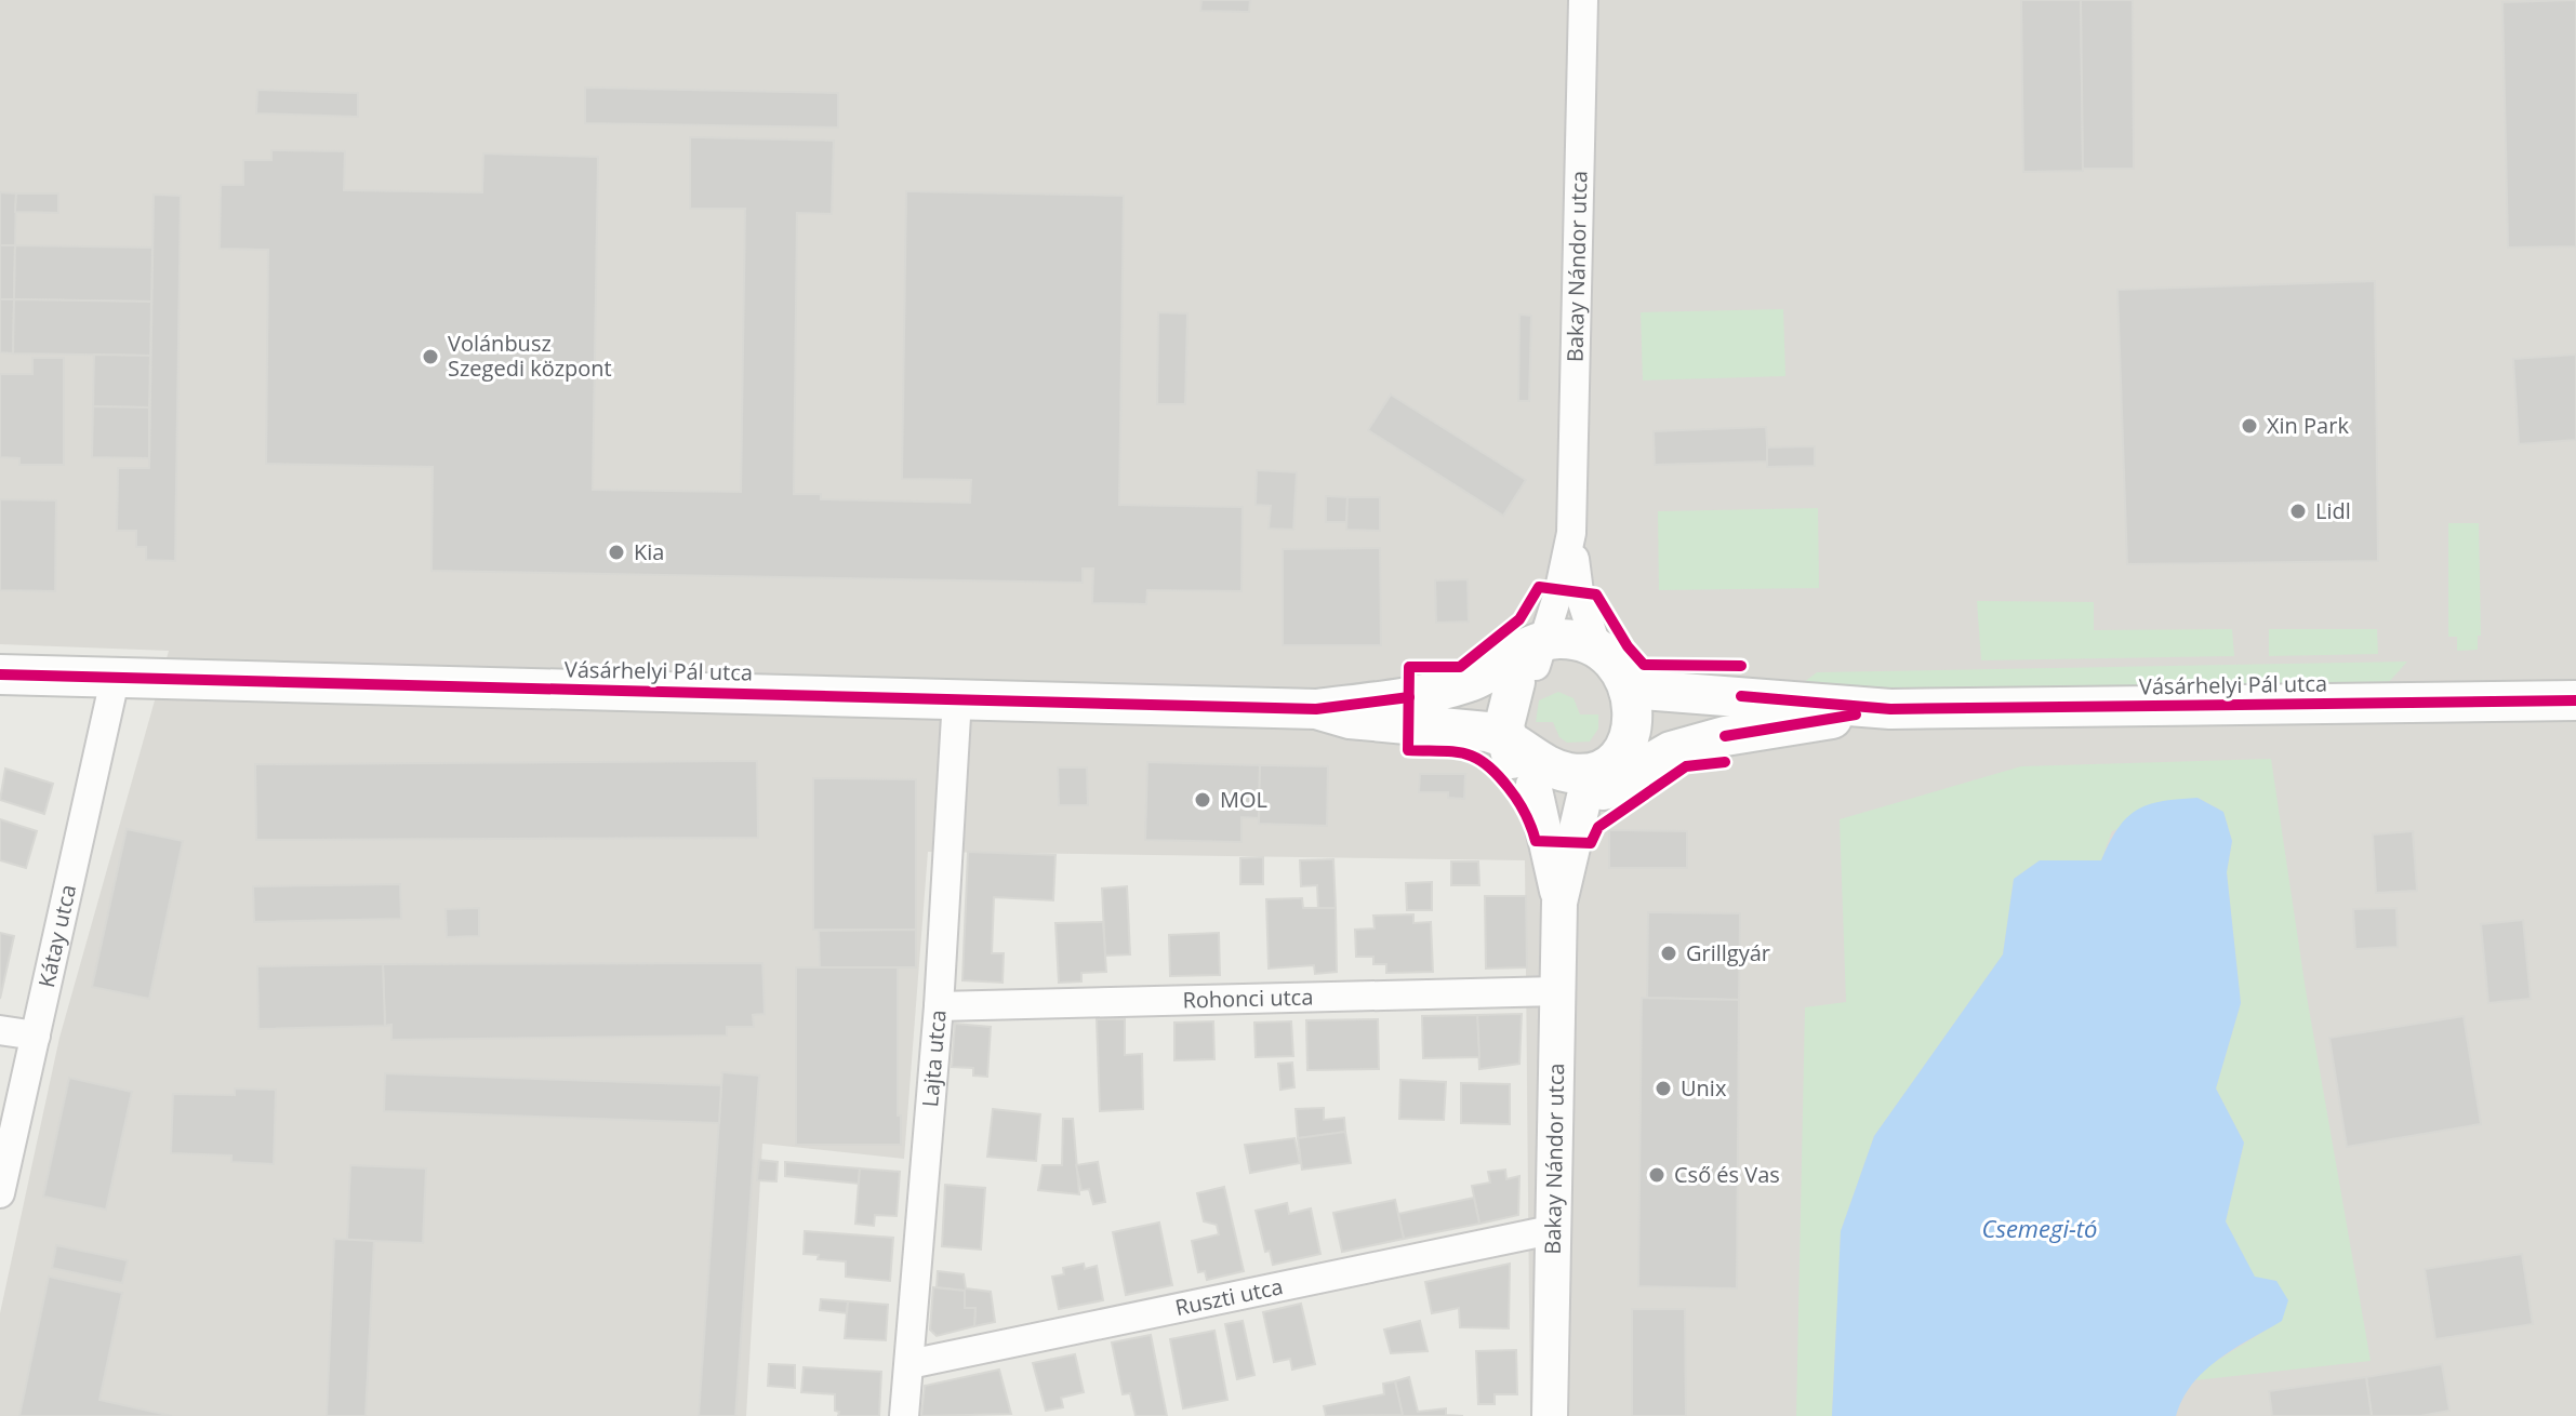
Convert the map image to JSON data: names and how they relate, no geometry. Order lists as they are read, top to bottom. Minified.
{"streets":{"main road":["Vásárhelyi Pál utca"],"street":["Bakay Nándor utca","Kátay utca","Rohonci utca","Lajta utca","Ruszti utca"]},"crossings":[["Bakay Nándor utca","Vásárhelyi Pál utca"],["Bakay Nándor utca","Rohonci utca"],["Bakay Nándor utca","Ruszti utca"],["Vásárhelyi Pál utca","Kátay utca"],["Vásárhelyi Pál utca","Lajta utca"],["Rohonci utca","Lajta utca"],["Lajta utca","Ruszti utca"]],"water":["Csemegi-tó"],"places":["Volánbusz Szegedi központ","Xin Park","Lidl","Kia","MOL","Grillgyár","Unix","Cső és Vas"]}
